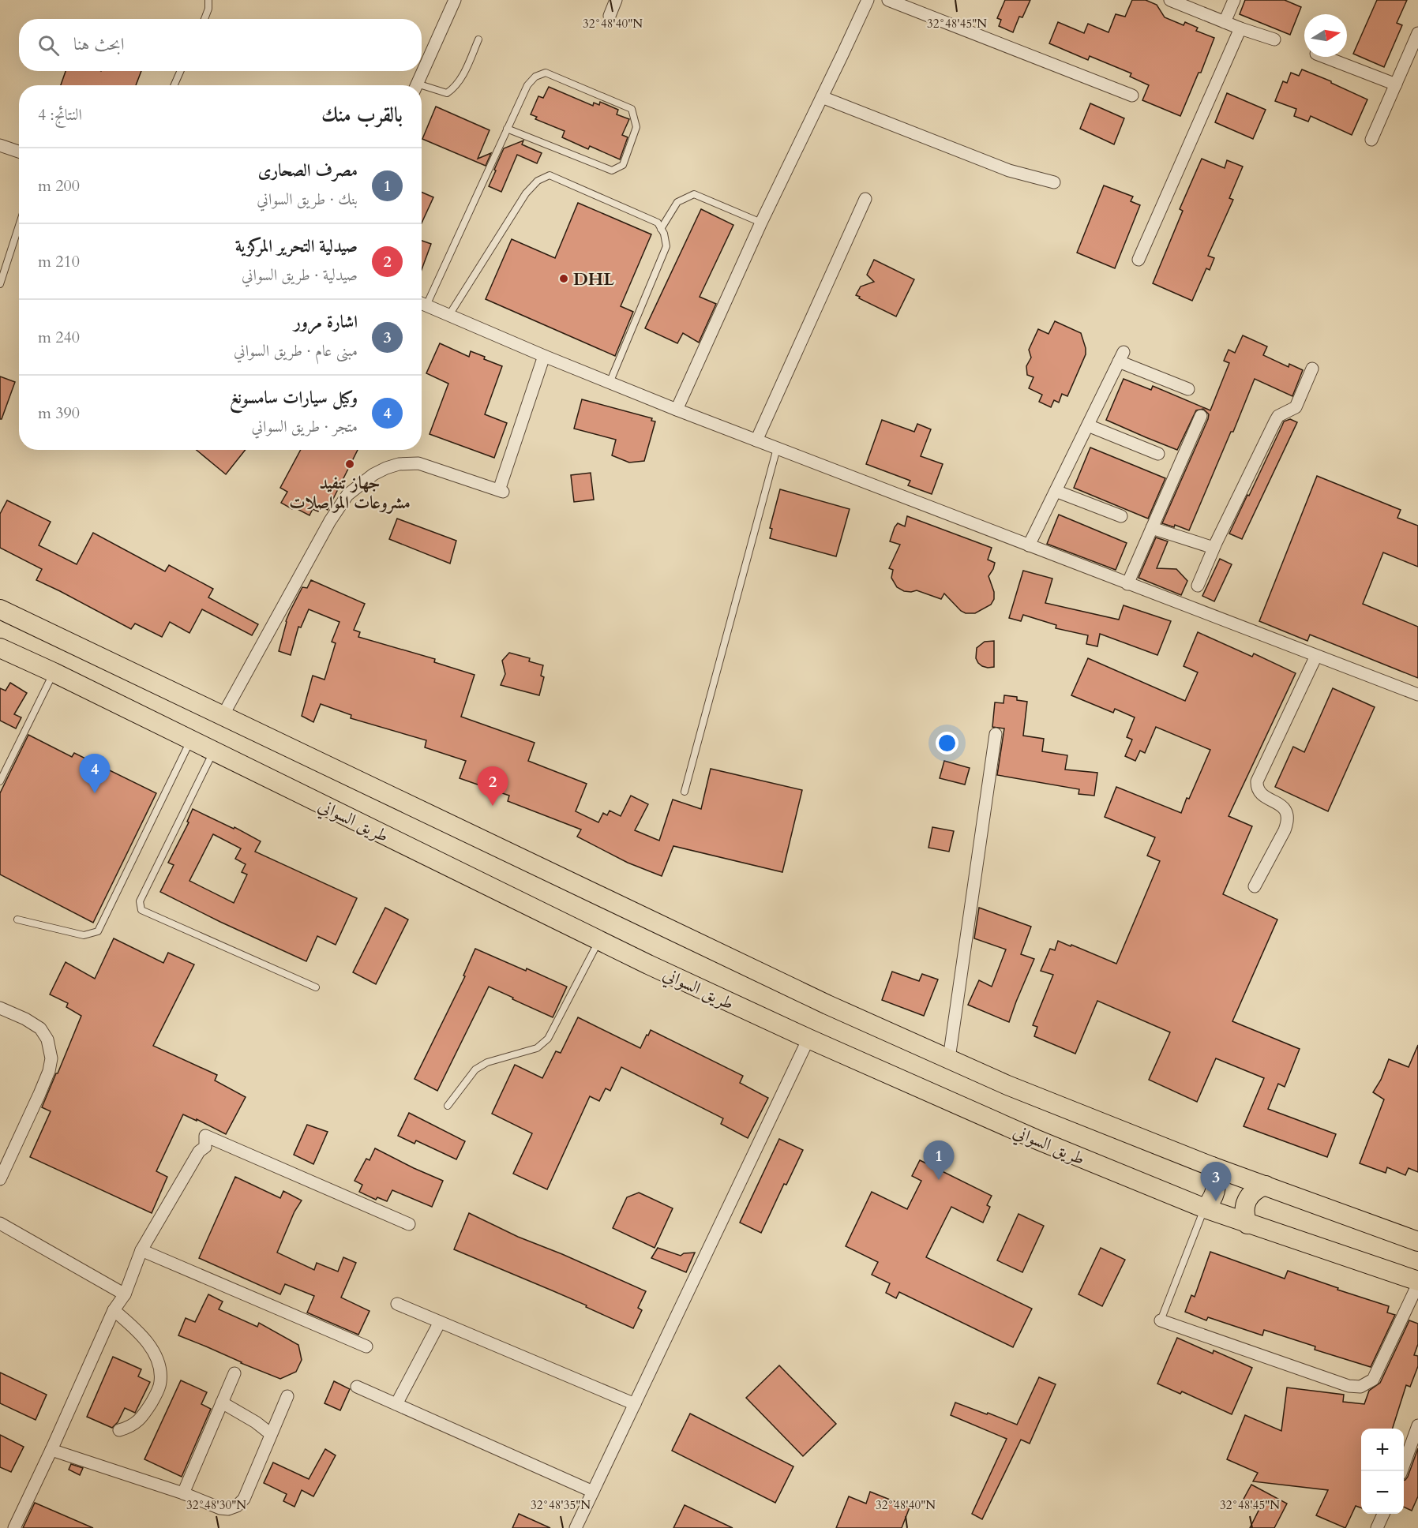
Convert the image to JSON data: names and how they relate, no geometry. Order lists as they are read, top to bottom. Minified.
{"streets":{"highway":["طريق السواني"]},"places":["DHL","جهاز تنفيد مشروعات المواصلات"],"north":"right","page":{"search":"ابحث هنا","heading":["بالقرب منك","النتائج: 4"],"list":[{"mark":"1","name":"مصرف الصحارى","note":"بنك · طريق السواني","value":"200 m"},{"mark":"2","name":"صيدلية التحرير المركزية","note":"صيدلية · طريق السواني","value":"210 m"},{"mark":"3","name":"اشارة مرور","note":"مبنى عام · طريق السواني","value":"240 m"},{"mark":"4","name":"وكيل سيارات سامسونغ","note":"متجر · طريق السواني","value":"390 m"}],"pins":["4","2","1","3"],"map_buttons":["+","−"]},"coordinates":["32°48'40\"N","32°48'45\"N","32°48'30\"N","32°48'35\"N"]}
